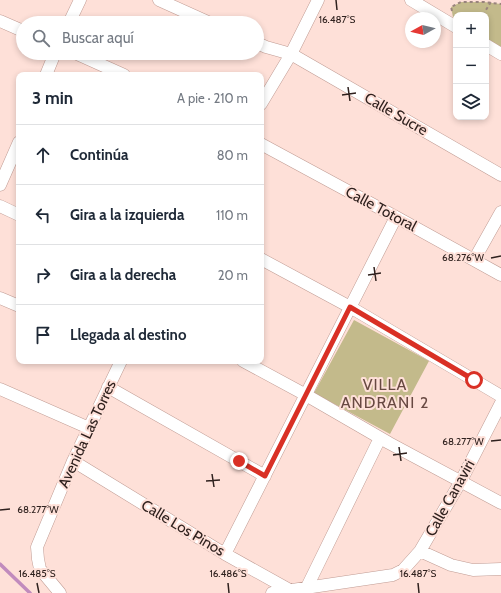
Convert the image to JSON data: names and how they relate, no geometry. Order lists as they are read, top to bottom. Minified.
{"streets":{"street":["Calle Sucre","Calle Totoral","Avenida Las Torres","Calle Canaviri","Calle Los Pinos"]},"crossings":[["Avenida Las Torres","Calle Los Pinos"],["Calle Canaviri","Calle Los Pinos"]],"districts":["VILLA ANDRANI 2"],"north":"left","page":{"map_buttons":["+","−"],"search":"Buscar aquí","heading":["3 min","A pie · 210 m"],"list":[["Continúa","80 m"],["Gira a la izquierda","110 m"],["Gira a la derecha","20 m"],"Llegada al destino"]},"coordinates":["16.487°S","68.276°W","68.277°W","16.485°S","16.486°S"]}
